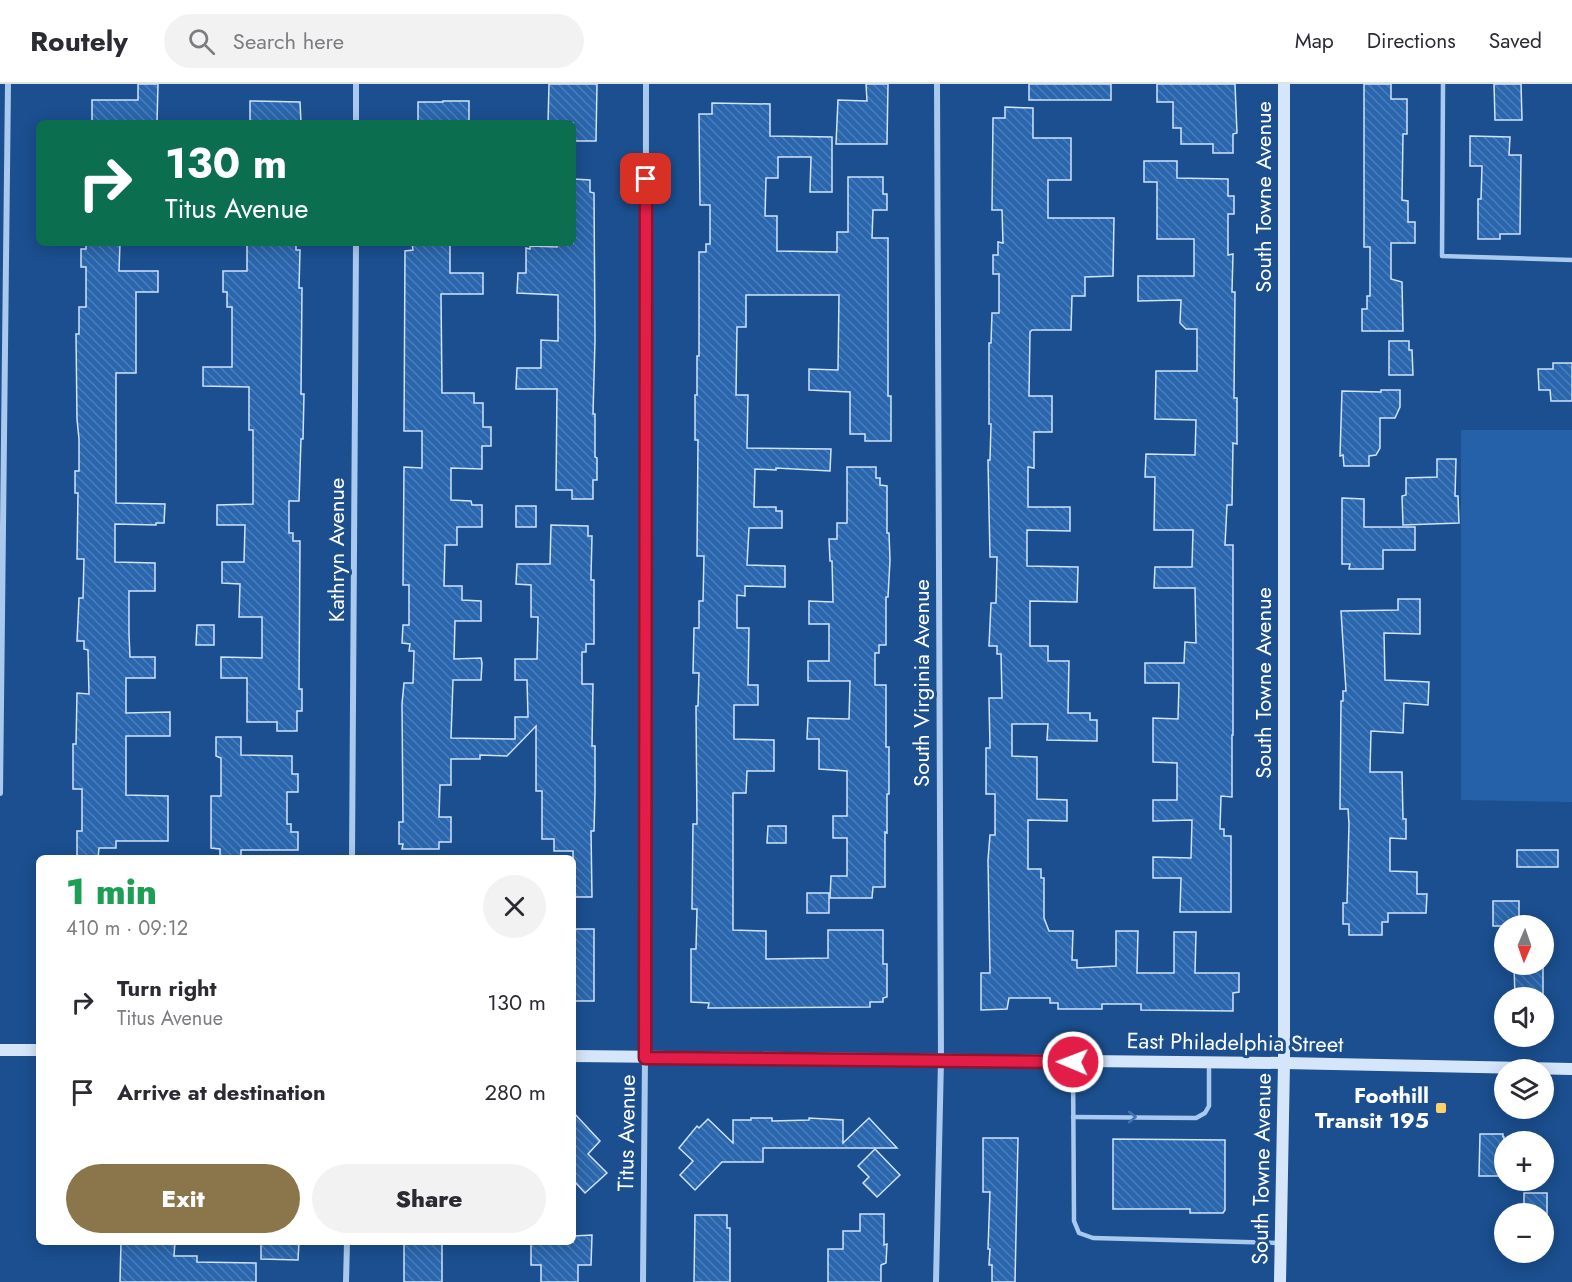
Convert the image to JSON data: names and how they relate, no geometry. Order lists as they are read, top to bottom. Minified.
{"streets":{"street":["South Towne Avenue","Kathryn Avenue","South Virginia Avenue","East Philadelphia Street","Titus Avenue"]},"crossings":[["South Towne Avenue","East Philadelphia Street"],["South Virginia Avenue","East Philadelphia Street"],["East Philadelphia Street","Titus Avenue"]],"places":{"transit":["Foothill Transit 195"]},"north":"bottom","page":{"header":"Routely","search":"Search here","nav":["Map","Directions","Saved"],"turn":["130 m","Titus Avenue"],"heading":["1 min","410 m · 09:12"],"map_buttons":["+","−"],"list":[{"name":"Turn right","note":"Titus Avenue","value":"130 m"},{"name":"Arrive at destination","value":"280 m"}],"buttons":["Exit","Share"]}}
